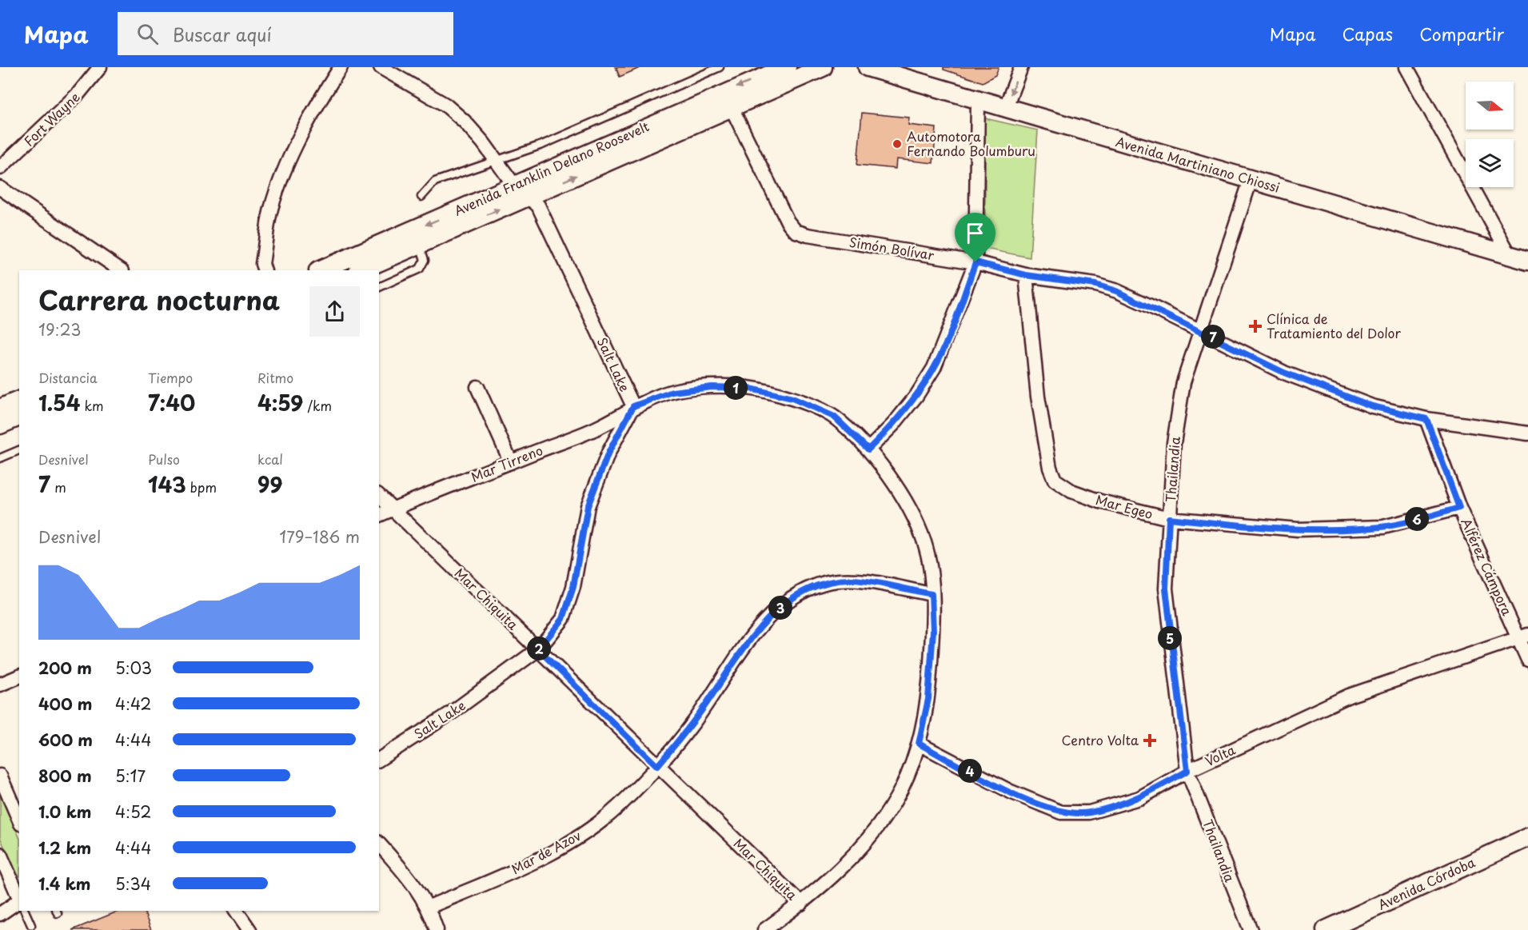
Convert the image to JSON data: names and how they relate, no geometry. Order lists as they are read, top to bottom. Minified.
{"streets":{"main road":["Avenida Martiniano Chiossi","Avenida Franklin Delano Roosevelt","Avenida Córdoba"],"street":["Fort Wayne","Simón Bolívar","Salt Lake","Mar Tirreno","Thailandia","Mar Egeo","Alférez Cámpora","Mar Chiquita","Volta","Mar de Azov"]},"crossings":[["Avenida Martiniano Chiossi","Thailandia"],["Avenida Franklin Delano Roosevelt","Simón Bolívar"],["Avenida Franklin Delano Roosevelt","Salt Lake"],["Simón Bolívar","Thailandia"],["Simón Bolívar","Mar Egeo"],["Simón Bolívar","Alférez Cámpora"],["Salt Lake","Mar Tirreno"],["Salt Lake","Mar Chiquita"],["Mar Tirreno","Mar Chiquita"],["Mar Tirreno","Volta"],["Mar Tirreno","Mar de Azov"],["Thailandia","Mar Egeo"],["Thailandia","Volta"],["Mar Egeo","Alférez Cámpora"],["Alférez Cámpora","Volta"],["Mar Chiquita","Mar de Azov"]],"places":{"other":["Automotora Fernando Bolumburu"],"health":["Clínica de Tratamiento del Dolor","Centro Volta"]},"north":"right","page":{"header":"Mapa","search":"Buscar aquí","nav":["Mapa","Capas","Compartir"],"heading":["Carrera nocturna","19:23"],"pins":["7","1","6","3","5","2","4"],"stats":[["Distancia","1.54 km"],["Tiempo","7:40"],["Ritmo","4:59 /km"],["Desnivel","7 m"],["Pulso","143 bpm"],["kcal","99"]],"chart":["Desnivel","179–186 m"],"list":[{"name":"200 m","note":"5:03"},{"name":"400 m","note":"4:42"},{"name":"600 m","note":"4:44"},{"name":"800 m","note":"5:17"},{"name":"1.0 km","note":"4:52"},{"name":"1.2 km","note":"4:44"},{"name":"1.4 km","note":"5:34"}]}}
